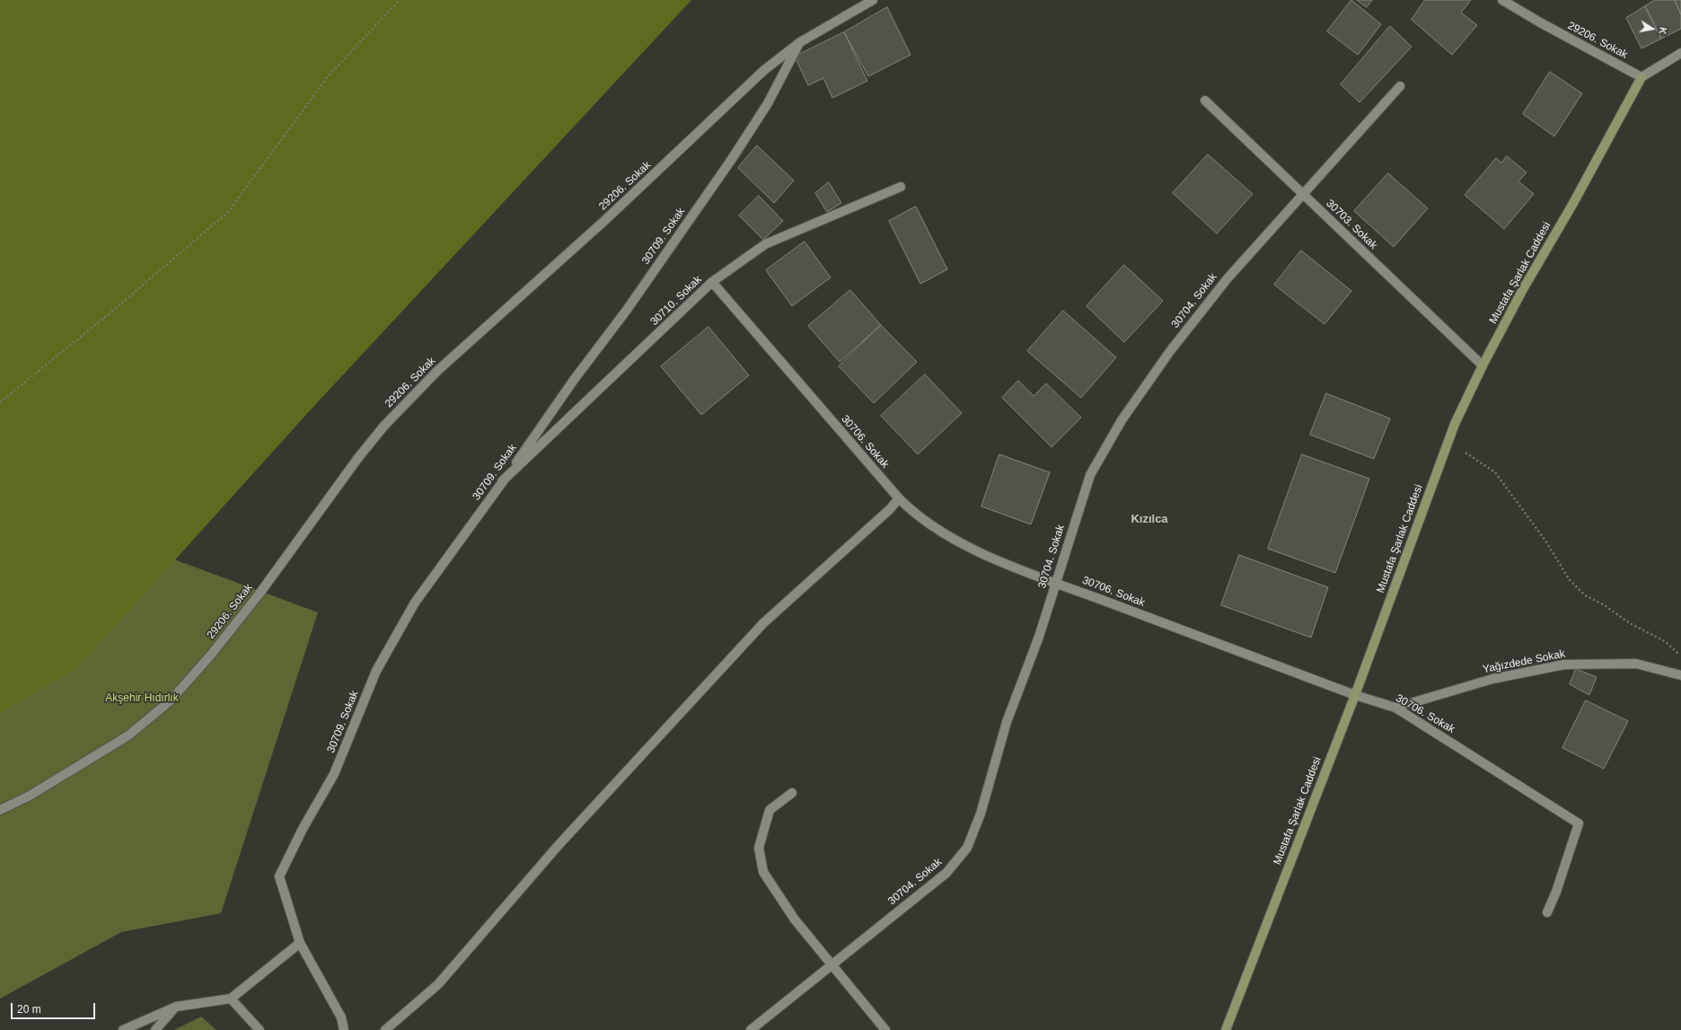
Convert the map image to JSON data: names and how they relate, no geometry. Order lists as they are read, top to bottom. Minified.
{"streets":{"street":["29206. Sokak","30703. Sokak","30709. Sokak","Mustafa Şarlak Caddesi","30710. Sokak","30704. Sokak","30706. Sokak","Yağızdede Sokak"]},"crossings":[["29206. Sokak","30709. Sokak"],["29206. Sokak","Mustafa Şarlak Caddesi"],["30703. Sokak","Mustafa Şarlak Caddesi"],["30703. Sokak","30704. Sokak"],["30709. Sokak","30710. Sokak"],["Mustafa Şarlak Caddesi","30706. Sokak"],["30710. Sokak","30706. Sokak"],["30704. Sokak","30706. Sokak"],["30706. Sokak","Yağızdede Sokak"]],"districts":["Kızılca"],"parks":["Akşehir Hıdırlık"],"scale_bar":"20 m","north":"right"}
